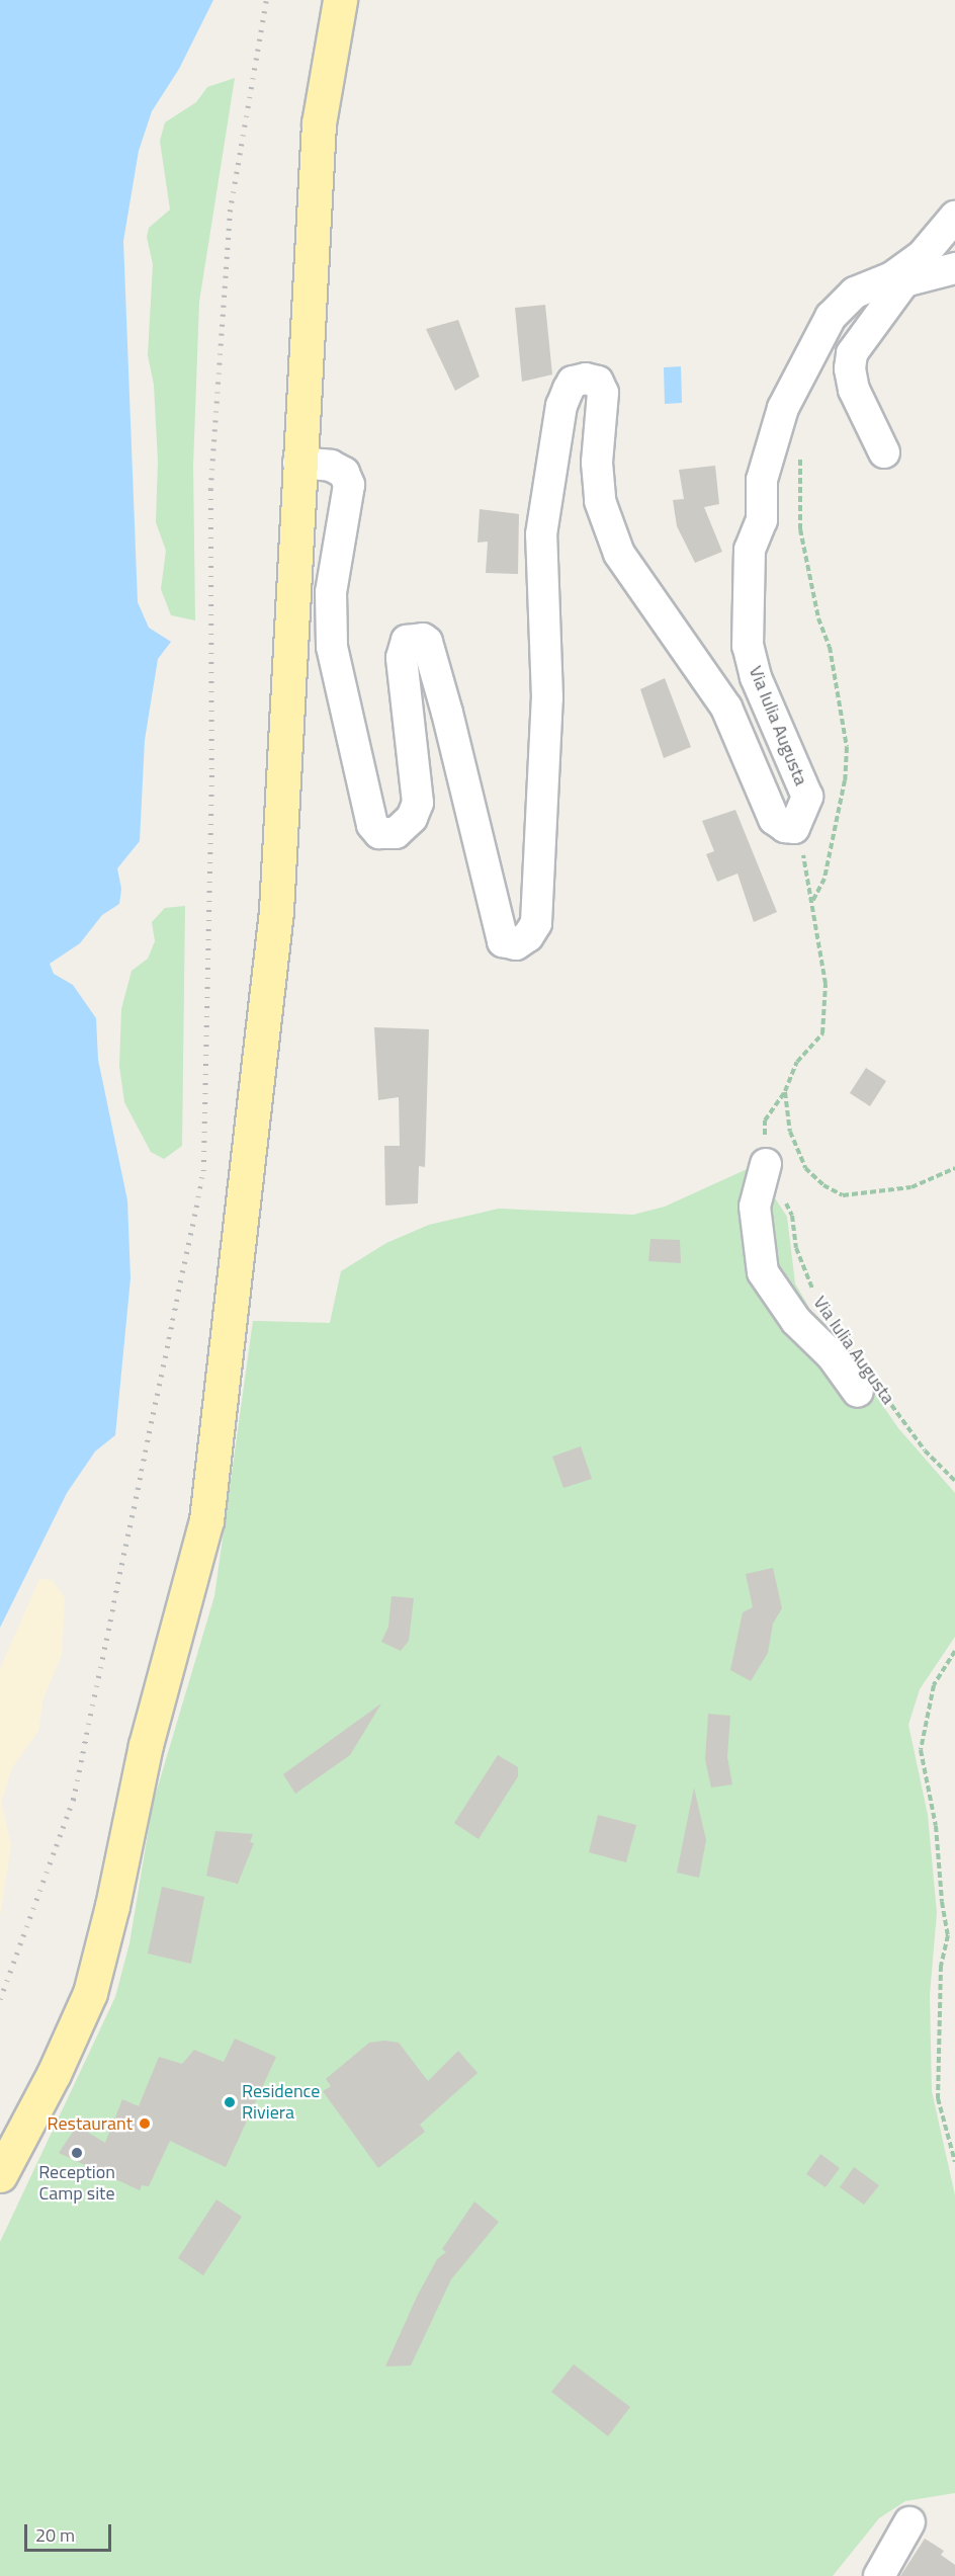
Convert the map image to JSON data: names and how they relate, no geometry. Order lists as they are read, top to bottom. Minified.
{"streets":{"street":["Via Iulia Augusta"]},"places":["Residence Riviera","Restaurant","Reception Camp site"],"scale_bar":"20 m"}
